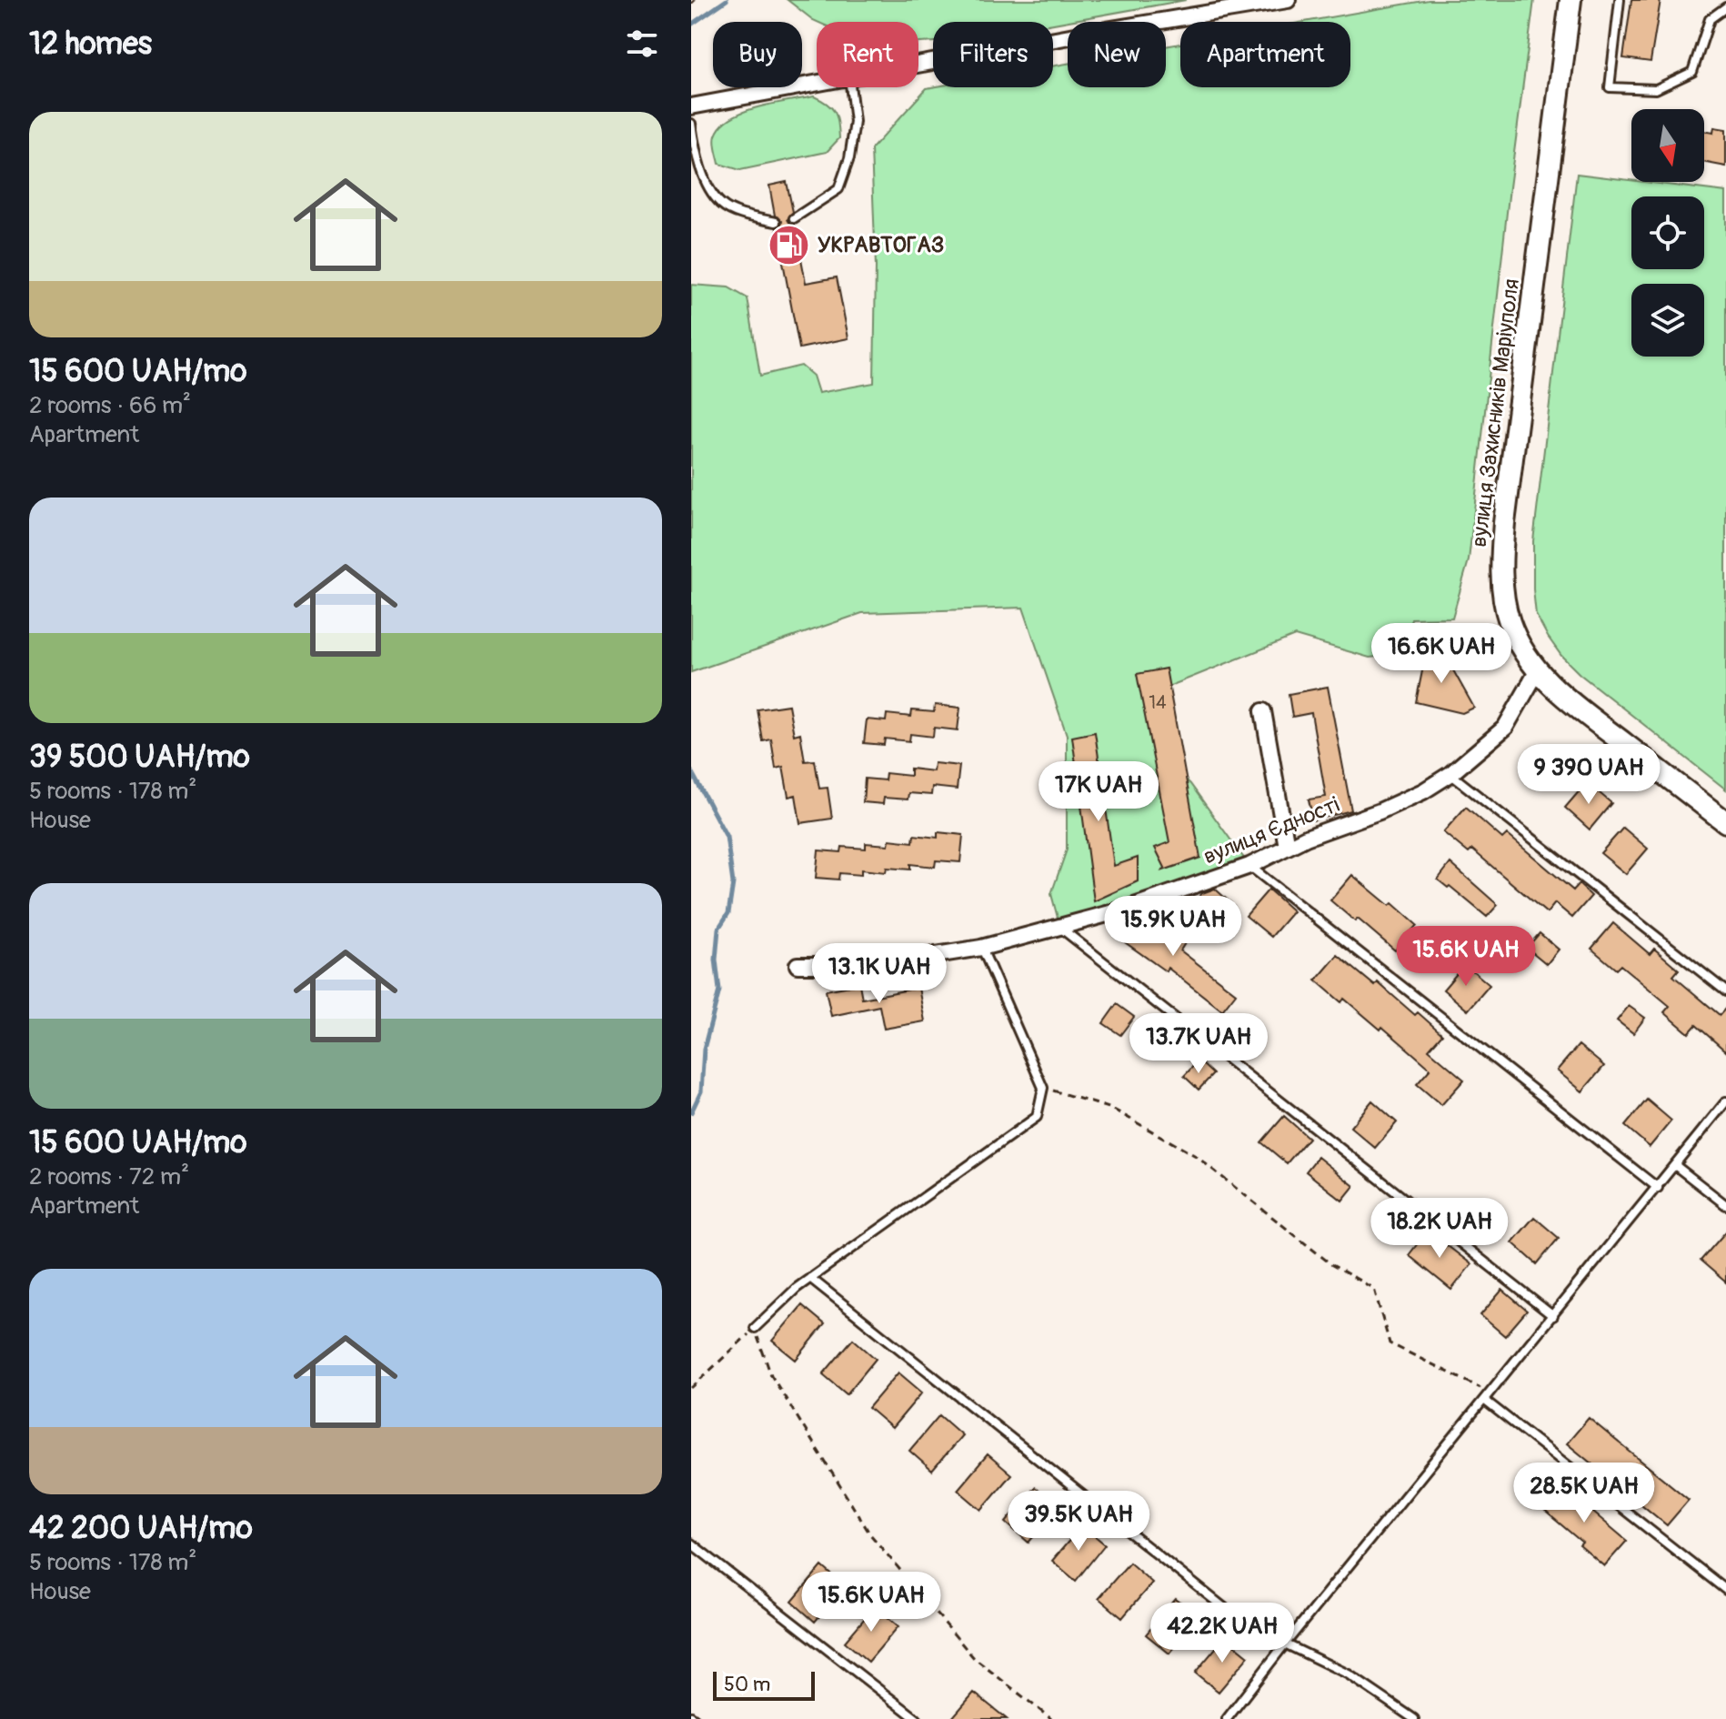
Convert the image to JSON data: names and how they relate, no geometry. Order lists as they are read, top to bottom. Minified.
{"streets":{"main road":["вулиця Захисників Маріуполя"],"street":["вулиця Єдності"]},"crossings":[["вулиця Захисників Маріуполя","вулиця Єдності"]],"places":{"fuel station":["УКРАВТОГАЗ"]},"house_numbers":["14"],"scale_bar":"50 m","north":"bottom","page":{"heading":"12 homes","chip":["Buy","Rent","Filters","New","Apartment"],"list":[{"name":"15 600 UAH/mo","note":"2 rooms · 66 m² · Apartment"},{"name":"39 500 UAH/mo","note":"5 rooms · 178 m² · House"},{"name":"15 600 UAH/mo","note":"2 rooms · 72 m² · Apartment"},{"name":"42 200 UAH/mo","note":"5 rooms · 178 m² · House"}],"price":["16.6K UAH","9 390 UAH","17K UAH","15.9K UAH","15.6K UAH","13.1K UAH","13.7K UAH","18.2K UAH","28.5K UAH","39.5K UAH","15.6K UAH","42.2K UAH"],"scale":"50 m"}}
